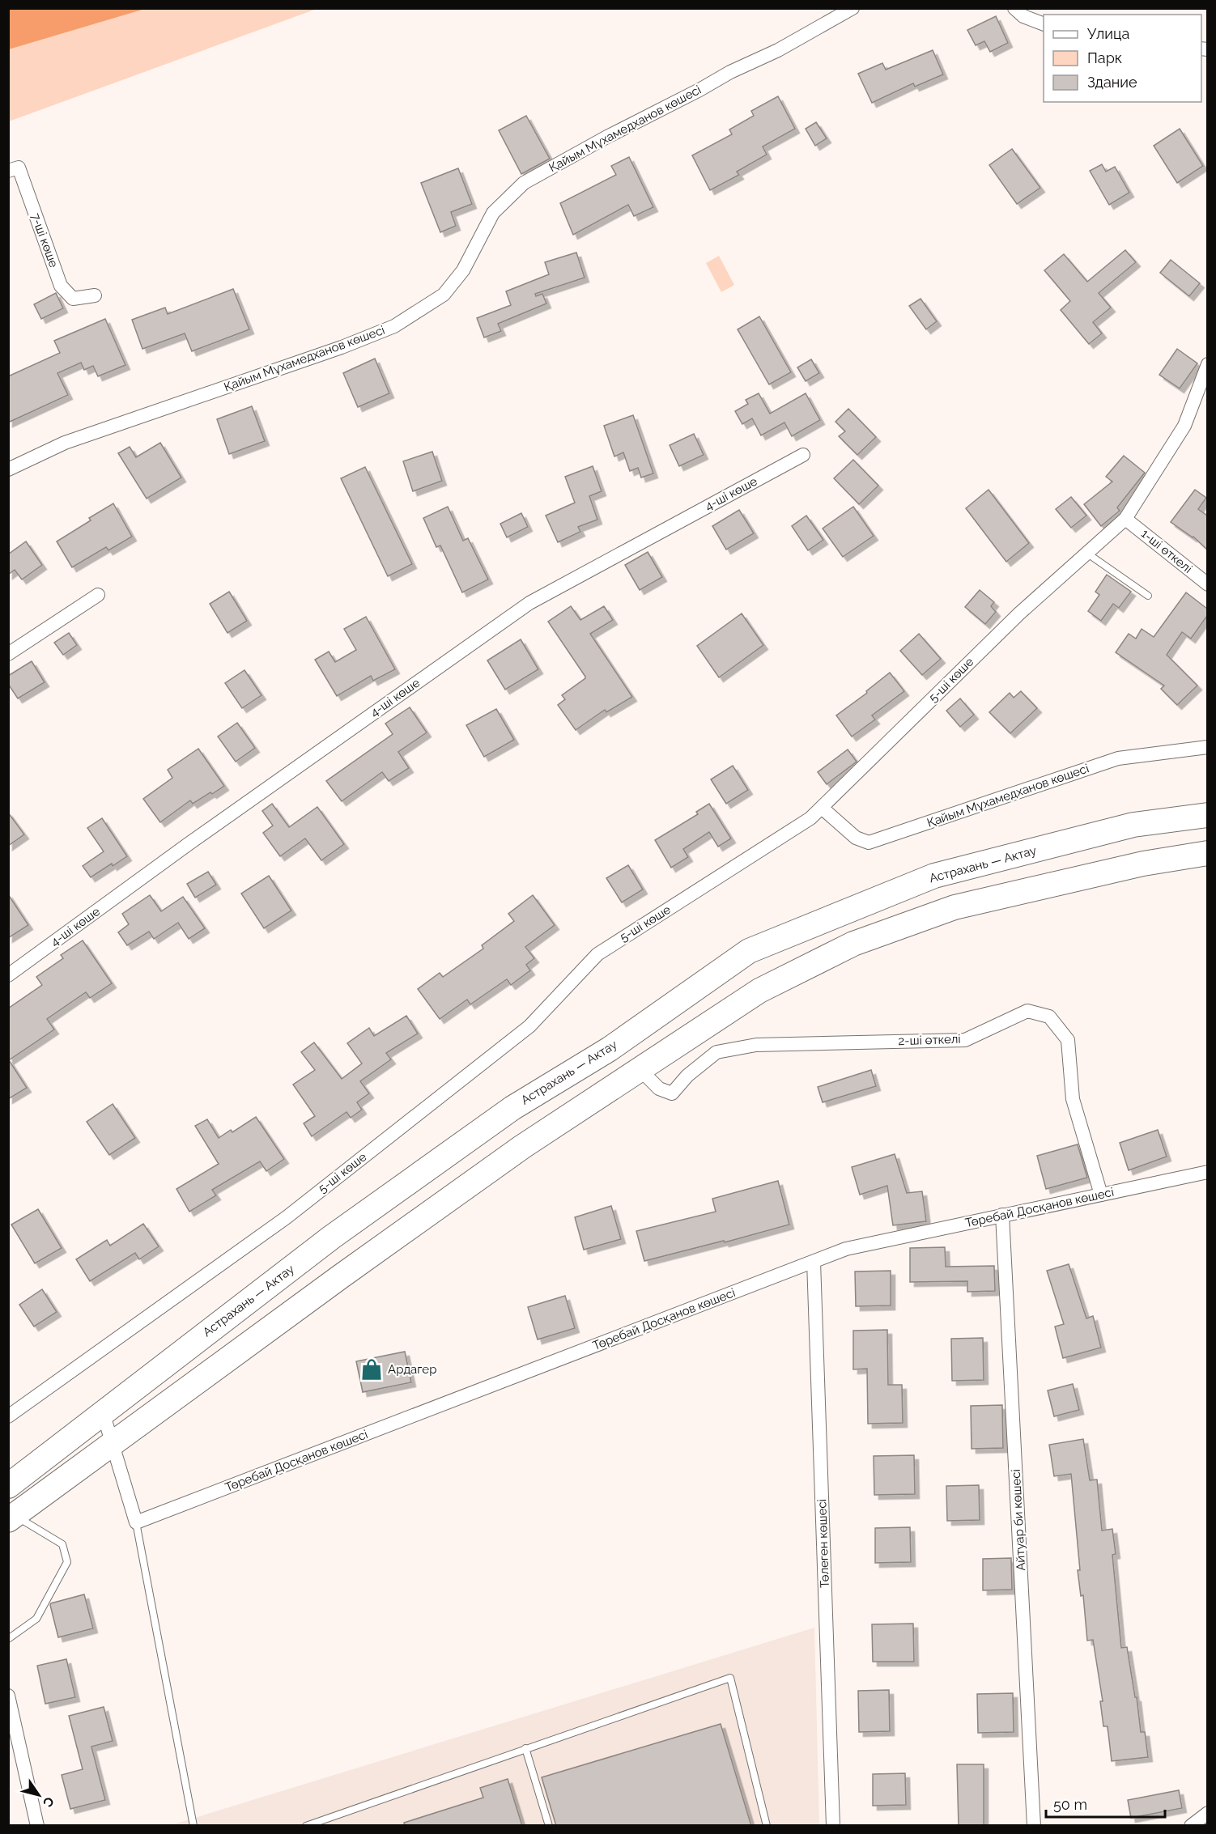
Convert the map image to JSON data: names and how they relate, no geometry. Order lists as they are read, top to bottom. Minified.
{"streets":{"highway":["Астрахань — Актау"],"street":["Қайым Мұхамедханов көшесi","7-шi көше","4-шi көше","1-ші өткелі","5-шi көше","2-ші өткелі","Төребай Досқанов көшесі","Айтуар би көшесі","Төлеген көшесі"]},"crossings":[["Қайым Мұхамедханов көшесi","5-шi көше"],["1-ші өткелі","5-шi көше"],["2-ші өткелі","Төребай Досқанов көшесі"],["Төребай Досқанов көшесі","Айтуар би көшесі"],["Төребай Досқанов көшесі","Төлеген көшесі"]],"places":{"shop":["Ардагер"]},"legend":["Улица","Парк","Здание"],"scale_bar":"50 m","north":"bottom right"}
